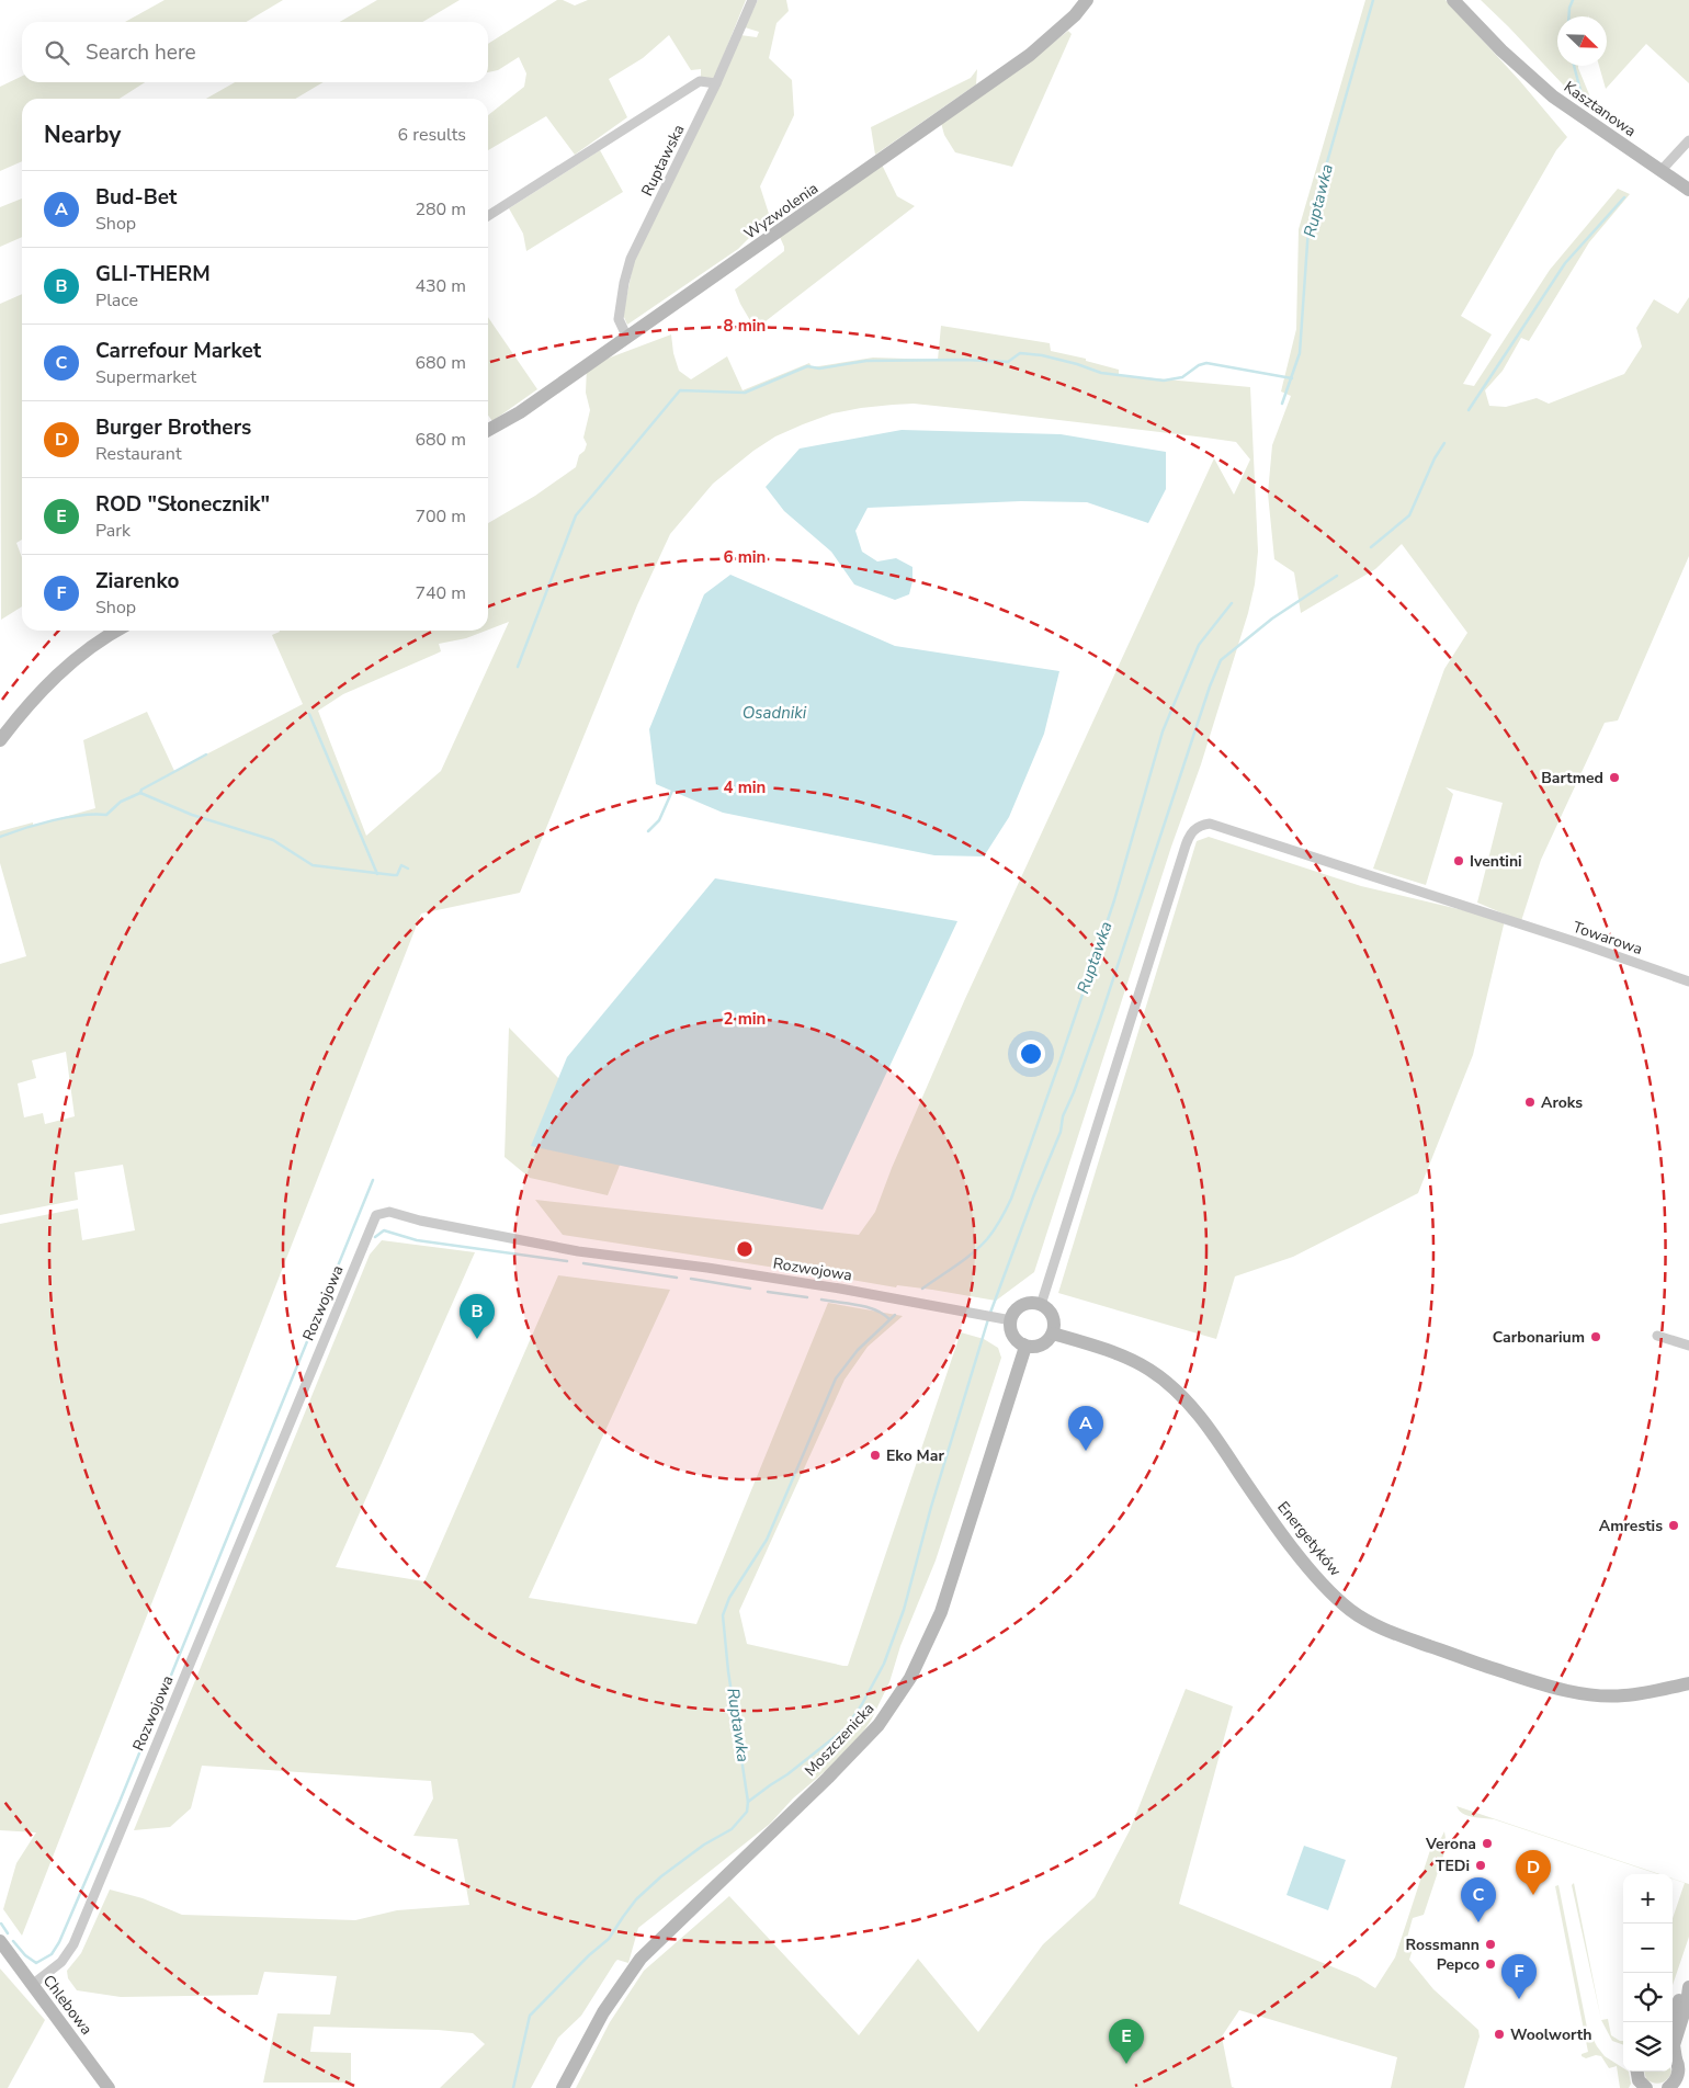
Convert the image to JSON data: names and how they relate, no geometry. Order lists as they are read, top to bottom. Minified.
{"streets":{"street":["Kasztanowa","Ruptawska","Wyzwolenia","Towarowa","Rozwojowa","Energetyków","Moszczenicka","Chlebowa"]},"crossings":[["Ruptawska","Wyzwolenia"],["Towarowa","Rozwojowa"],["Towarowa","Energetyków"],["Towarowa","Moszczenicka"],["Rozwojowa","Energetyków"],["Rozwojowa","Moszczenicka"],["Rozwojowa","Chlebowa"],["Energetyków","Moszczenicka"]],"water":["Ruptawka","Osadniki"],"places":["Bartmed","Iventini","Aroks","Carbonarium","Eko Mar","Amrestis","Verona","TEDi","Rossmann","Pepco","Woolworth"],"north":"bottom right","page":{"search":"Search here","heading":["Nearby","6 results"],"list":[{"mark":"A","name":"Bud-Bet","note":"Shop","value":"280 m"},{"mark":"B","name":"GLI-THERM","note":"Place","value":"430 m"},{"mark":"C","name":"Carrefour Market","note":"Supermarket","value":"680 m"},{"mark":"D","name":"Burger Brothers","note":"Restaurant","value":"680 m"},{"mark":"E","name":"ROD \"Słonecznik\"","note":"Park","value":"700 m"},{"mark":"F","name":"Ziarenko","note":"Shop","value":"740 m"}],"pins":["B","A","D","C","F","E"],"map_buttons":["+","−"]},"rings":["8 min","6 min","4 min","2 min"]}
